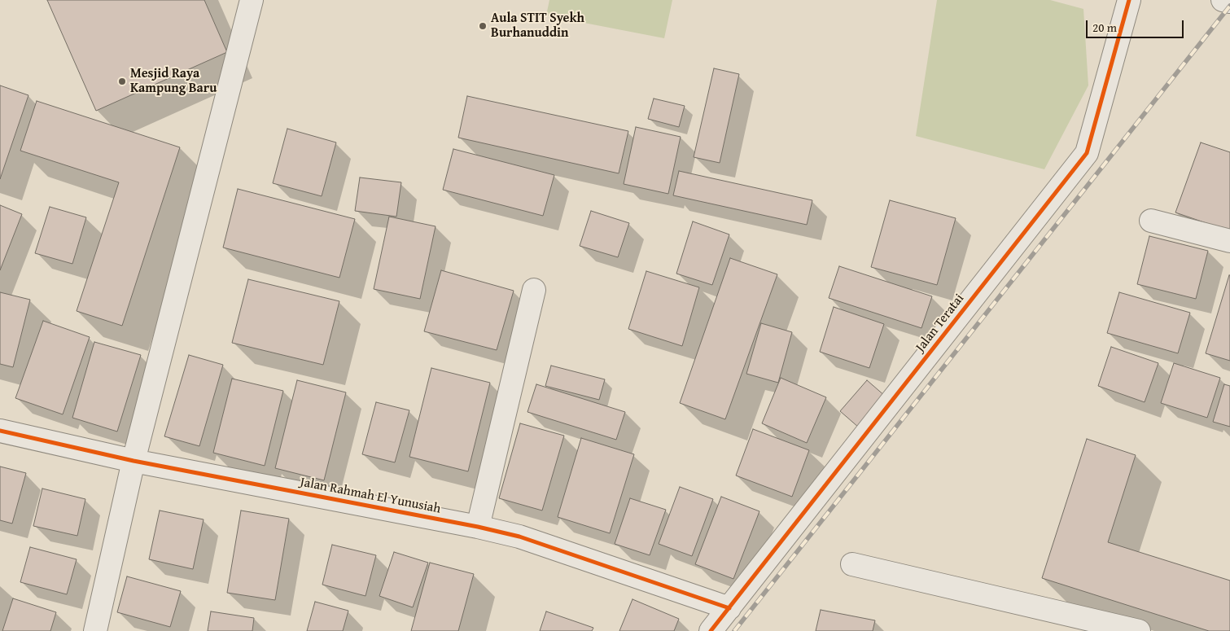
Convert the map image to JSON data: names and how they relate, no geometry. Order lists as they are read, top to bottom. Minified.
{"streets":{"street":["Jalan Teratai","Jalan Rahmah El Yunusiah"]},"crossings":[["Jalan Teratai","Jalan Rahmah El Yunusiah"]],"places":["Aula STIT Syekh Burhanuddin","Mesjid Raya Kampung Baru"],"scale_bar":"20 m"}
